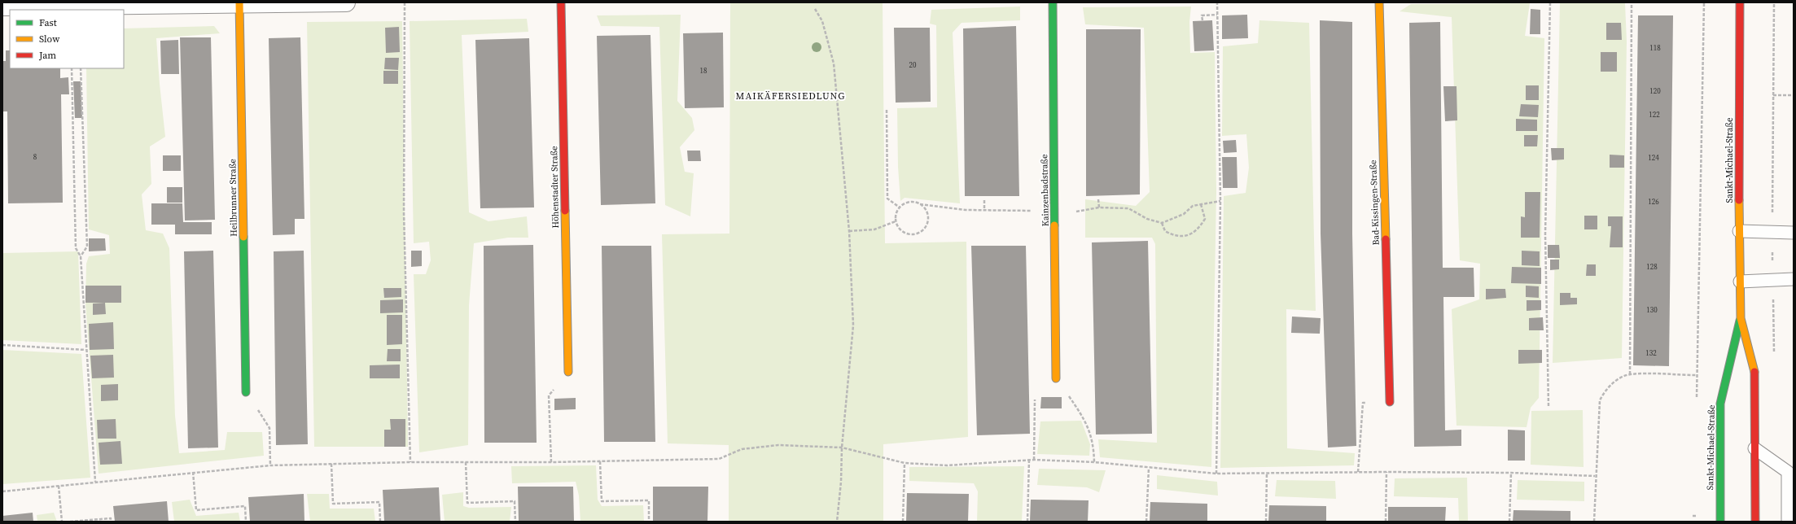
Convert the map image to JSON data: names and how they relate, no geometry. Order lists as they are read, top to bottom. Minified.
{"streets":{"street":["Sankt-Michael-Straße","Höhenstadter Straße","Kainzenbadstraße","Heilbrunner Straße","Bad-Kissingen-Straße"]},"districts":["MAIKÄFERSIEDLUNG"],"house_numbers":["118","20","18","120","122","8","124","126","128","130","132"],"legend":["Fast","Slow","Jam"]}
